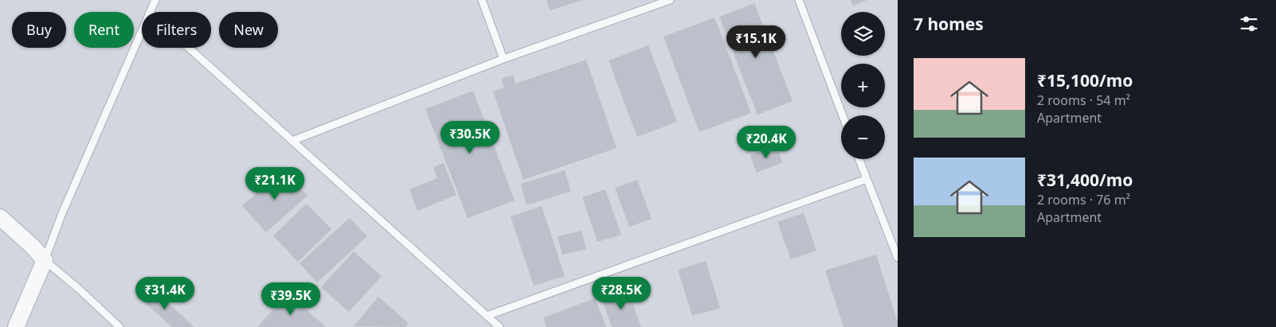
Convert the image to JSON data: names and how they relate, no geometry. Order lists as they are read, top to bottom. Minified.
{"page":{"heading":"7 homes","map_buttons":["+","−"],"chip":["Buy","Rent","Filters","New"],"price":["₹15.1K","₹30.5K","₹20.4K","₹21.1K","₹31.4K","₹28.5K","₹39.5K"],"list":[{"name":"₹15,100/mo","note":"2 rooms · 54 m² · Apartment"},{"name":"₹31,400/mo","note":"2 rooms · 76 m² · Apartment"}]}}
